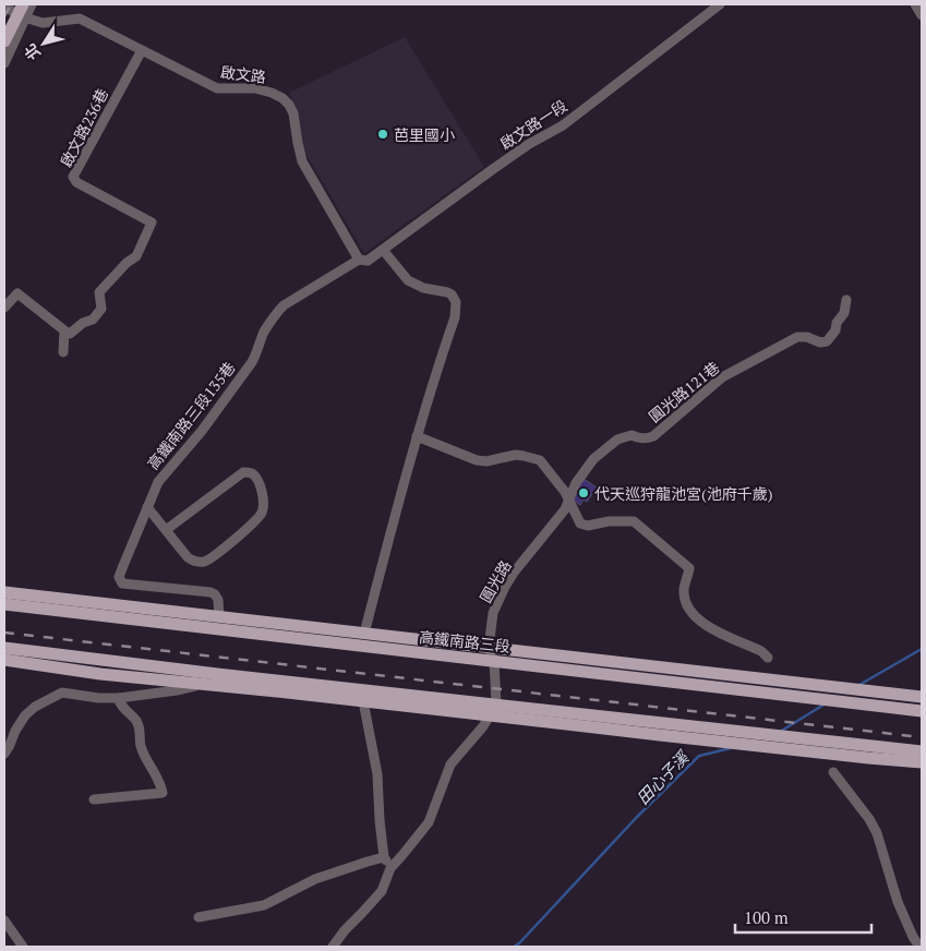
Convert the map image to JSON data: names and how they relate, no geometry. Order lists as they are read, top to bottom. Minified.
{"streets":{"main road":["高鐵南路三段"],"street":["啟文路","啟文路一段","啟文路236巷","圓光路121巷","高鐵南路三段135巷","圓光路"]},"crossings":[["啟文路","啟文路一段"],["啟文路","啟文路236巷"],["啟文路","高鐵南路三段135巷"],["啟文路一段","高鐵南路三段135巷"],["圓光路121巷","圓光路"],["高鐵南路三段135巷","高鐵南路三段"],["圓光路","高鐵南路三段"]],"water":["田心子溪"],"places":["芭里國小","代天巡狩龍池宮(池府千歲)"],"scale_bar":"100 m","north":"bottom left"}
